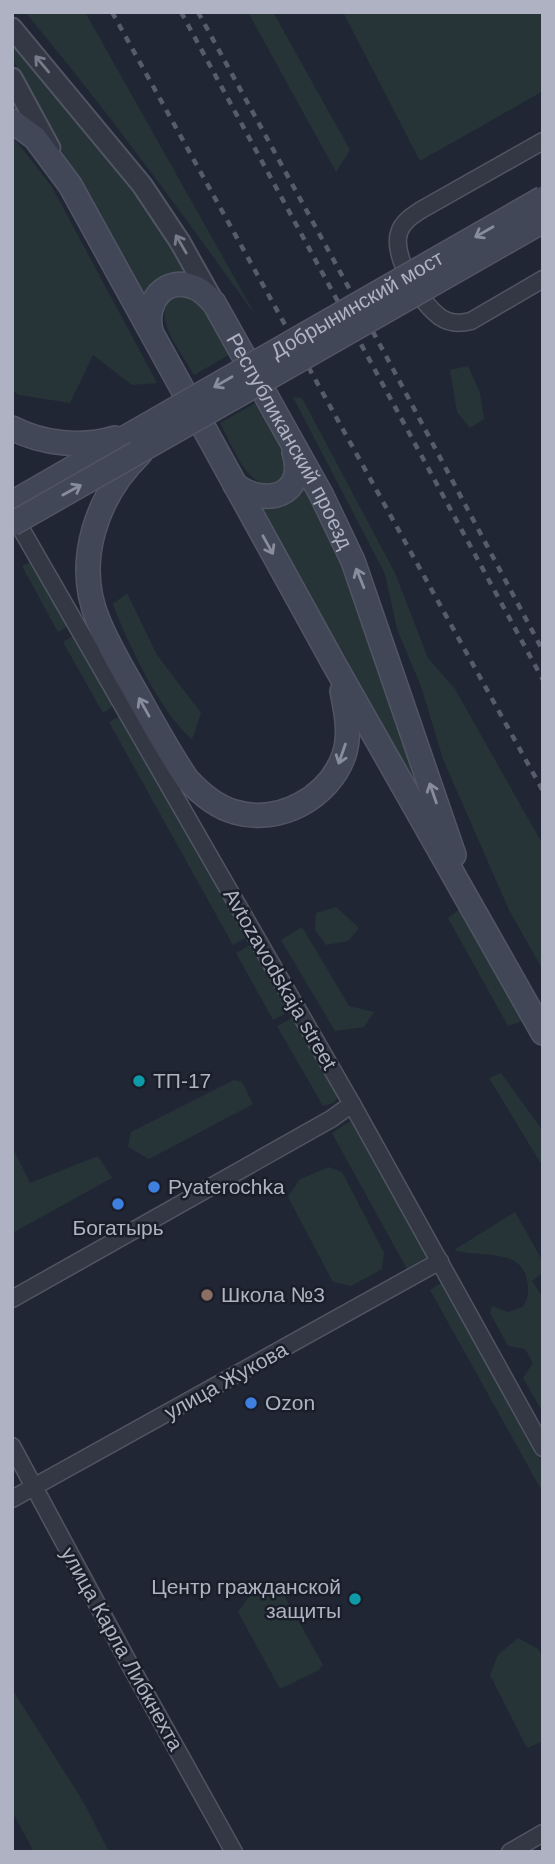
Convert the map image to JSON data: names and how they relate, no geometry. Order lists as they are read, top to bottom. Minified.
{"streets":{"main road":["Добрынинский мост","Республиканский проезд"],"street":["Avtozavodskaja street","улица Жукова","улица Карла Либкнехта"]},"crossings":[["Avtozavodskaja street","улица Жукова"],["улица Жукова","улица Карла Либкнехта"]],"places":["ТП-17","Pyaterochka","Богатырь","Школа №3","Ozon","Центр гражданской защиты"]}
